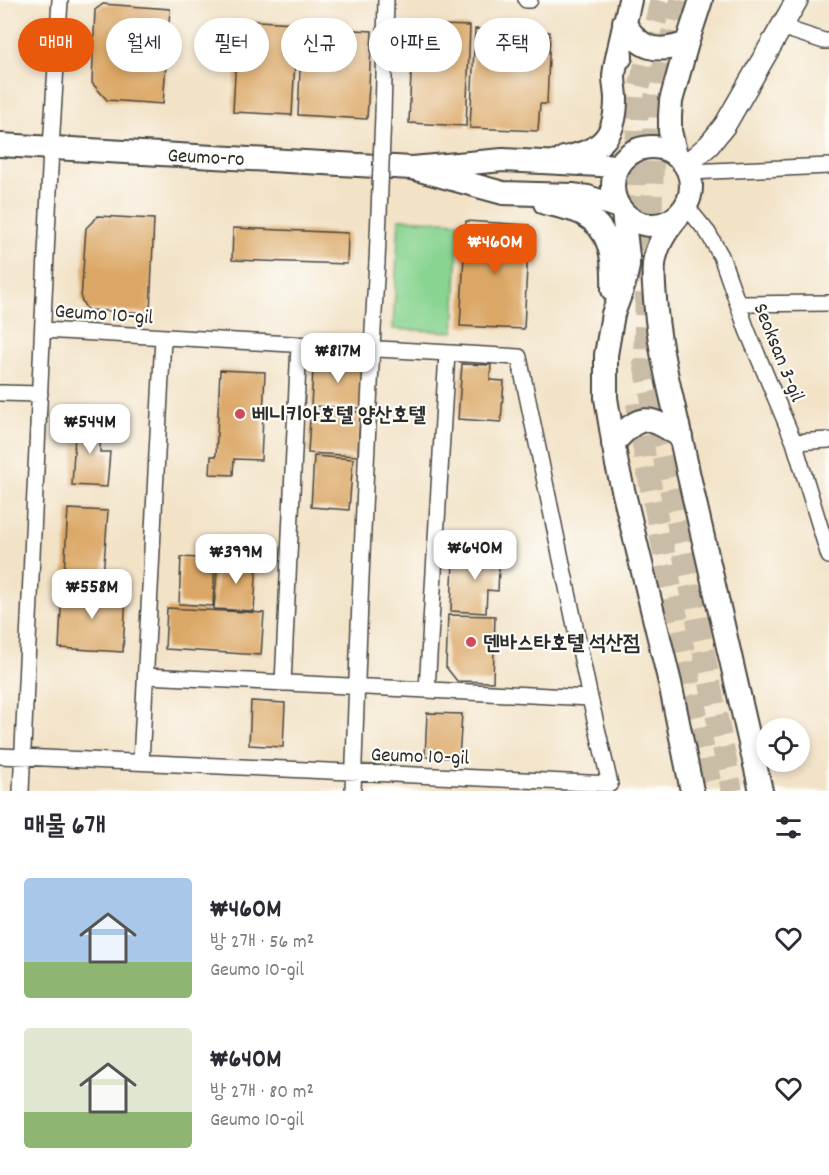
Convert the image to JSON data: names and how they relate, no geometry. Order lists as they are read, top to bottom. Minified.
{"streets":{"main road":["Geumo-ro"],"street":["Geumo 10-gil","Seoksan 3-gil"]},"crossings":[["Geumo-ro","Seoksan 3-gil"]],"places":["베니키아호텔 양산호텔","덴바스타호텔 석산점"],"page":{"chip":["매매","월세","필터","신규","아파트","주택"],"price":["₩460M","₩817M","₩544M","₩640M","₩399M","₩558M"],"heading":"매물 6개","list":[{"name":"₩460M","note":"방 2개 · 56 m² · Geumo 10-gil"},{"name":"₩640M","note":"방 2개 · 80 m² · Geumo 10-gil"}]}}
